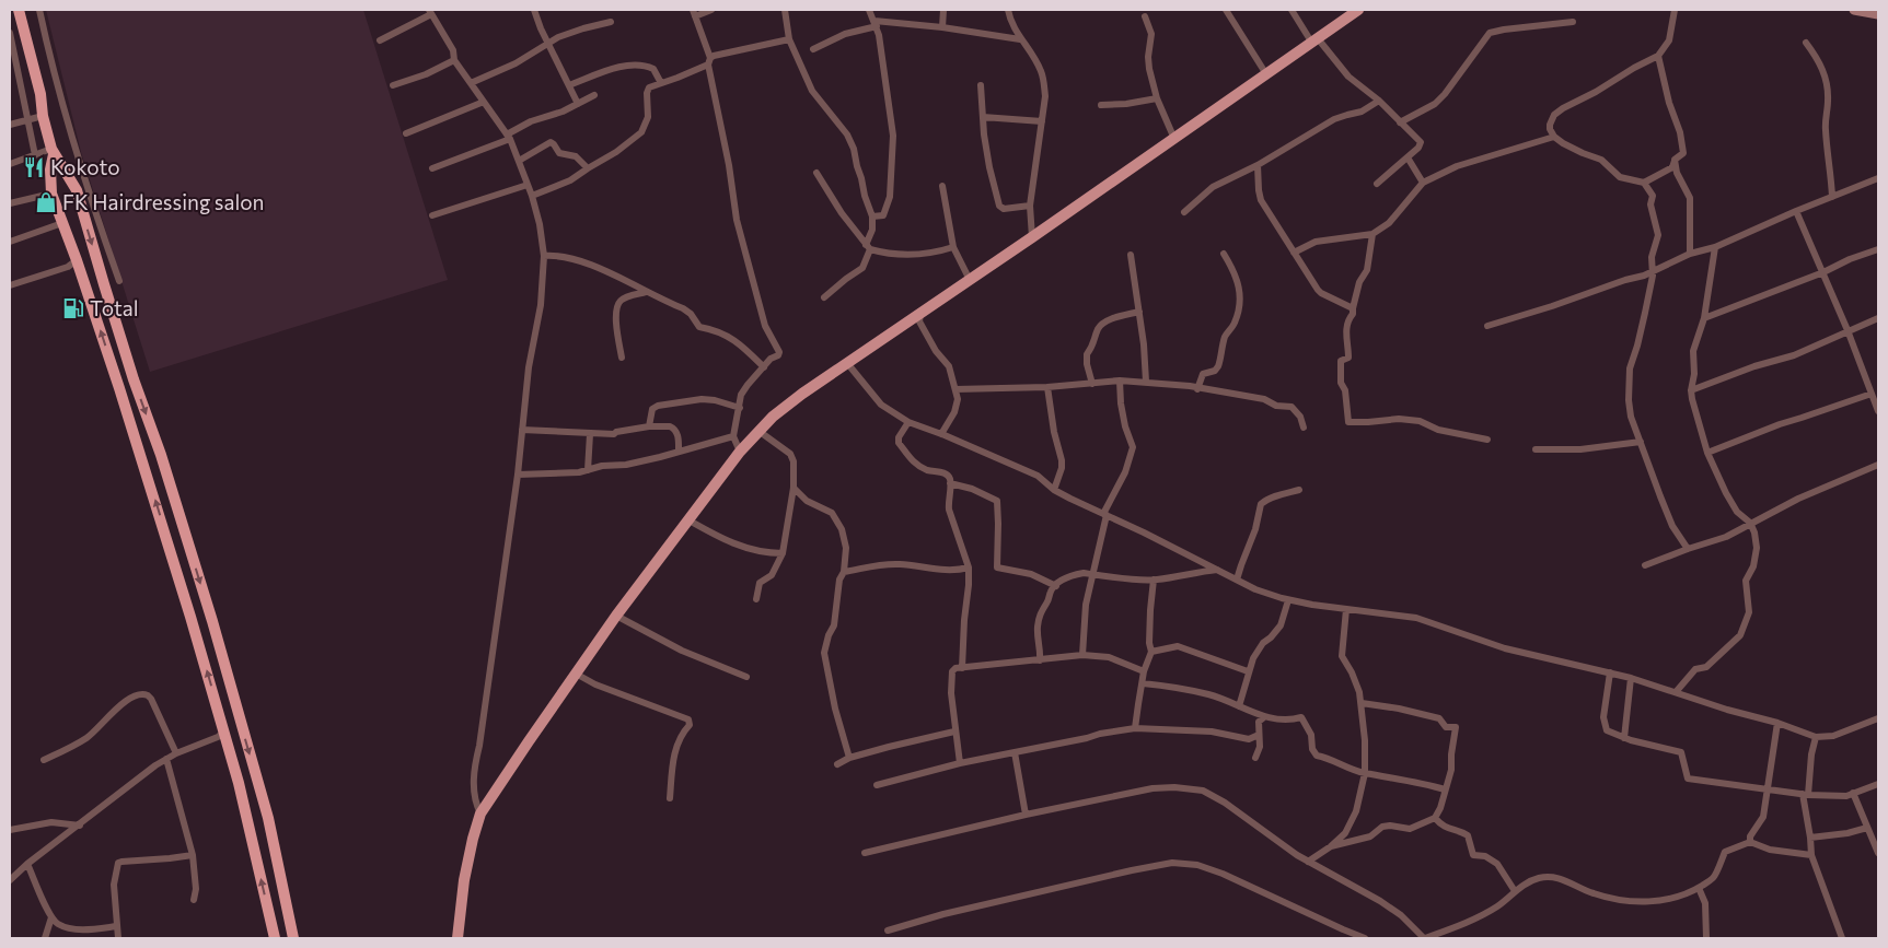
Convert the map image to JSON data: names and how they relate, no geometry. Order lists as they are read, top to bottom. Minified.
{"places":{"restaurant":["Kokoto"],"shop":["FK Hairdressing salon"],"fuel station":["Total"]}}
